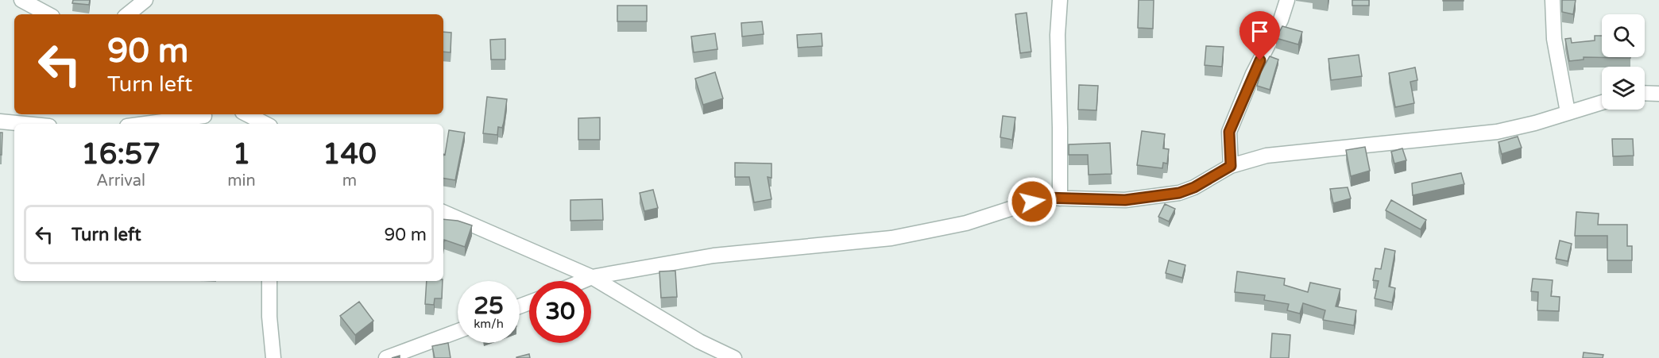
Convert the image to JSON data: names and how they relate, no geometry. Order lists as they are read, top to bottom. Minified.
{"page":{"turn":["90 m","Turn left"],"eta":["16:57","Arrival","1","min","140","m"],"list":[{"name":"Turn left","value":"90 m"}],"speed":"25 km/h","limit":"30"}}
